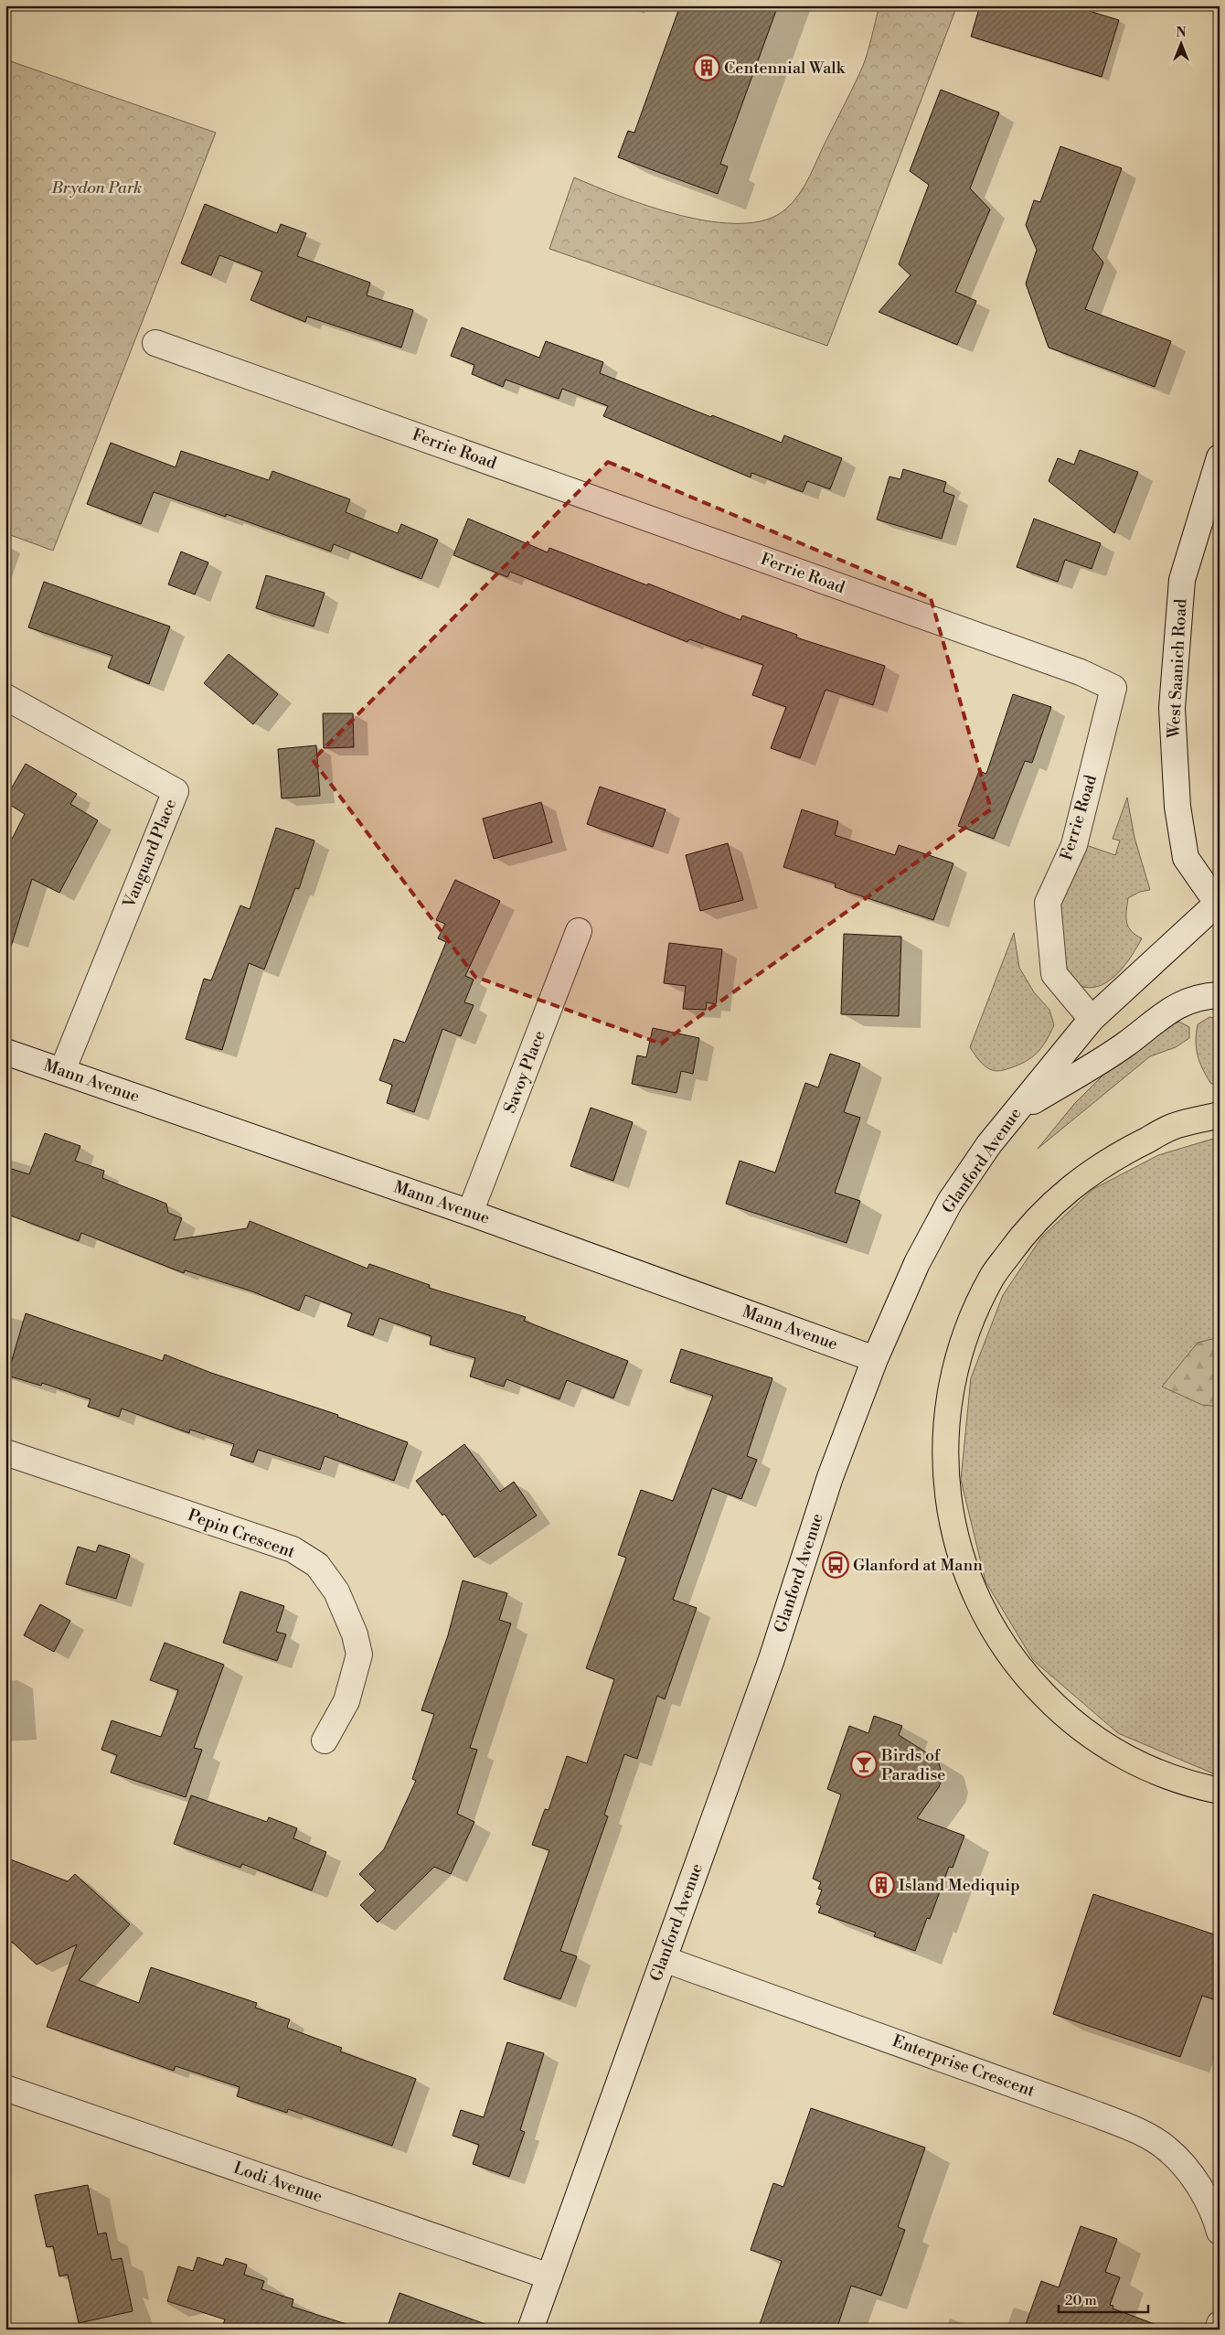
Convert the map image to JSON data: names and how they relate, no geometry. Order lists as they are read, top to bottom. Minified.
{"streets":{"street":["Ferrie Road","West Saanich Road","Vanguard Place","Savoy Place","Mann Avenue","Glanford Avenue","Pepin Crescent","Enterprise Crescent","Lodi Avenue"]},"crossings":[["Ferrie Road","Glanford Avenue"],["West Saanich Road","Glanford Avenue"],["Vanguard Place","Mann Avenue"],["Savoy Place","Mann Avenue"],["Mann Avenue","Glanford Avenue"],["Glanford Avenue","Enterprise Crescent"],["Glanford Avenue","Lodi Avenue"]],"parks":["Brydon Park"],"places":{"building":["Centennial Walk","Island Mediquip"],"bus stop":["Glanford at Mann"],"bar":["Birds of Paradise"]},"scale_bar":"20 m","north":"top"}
